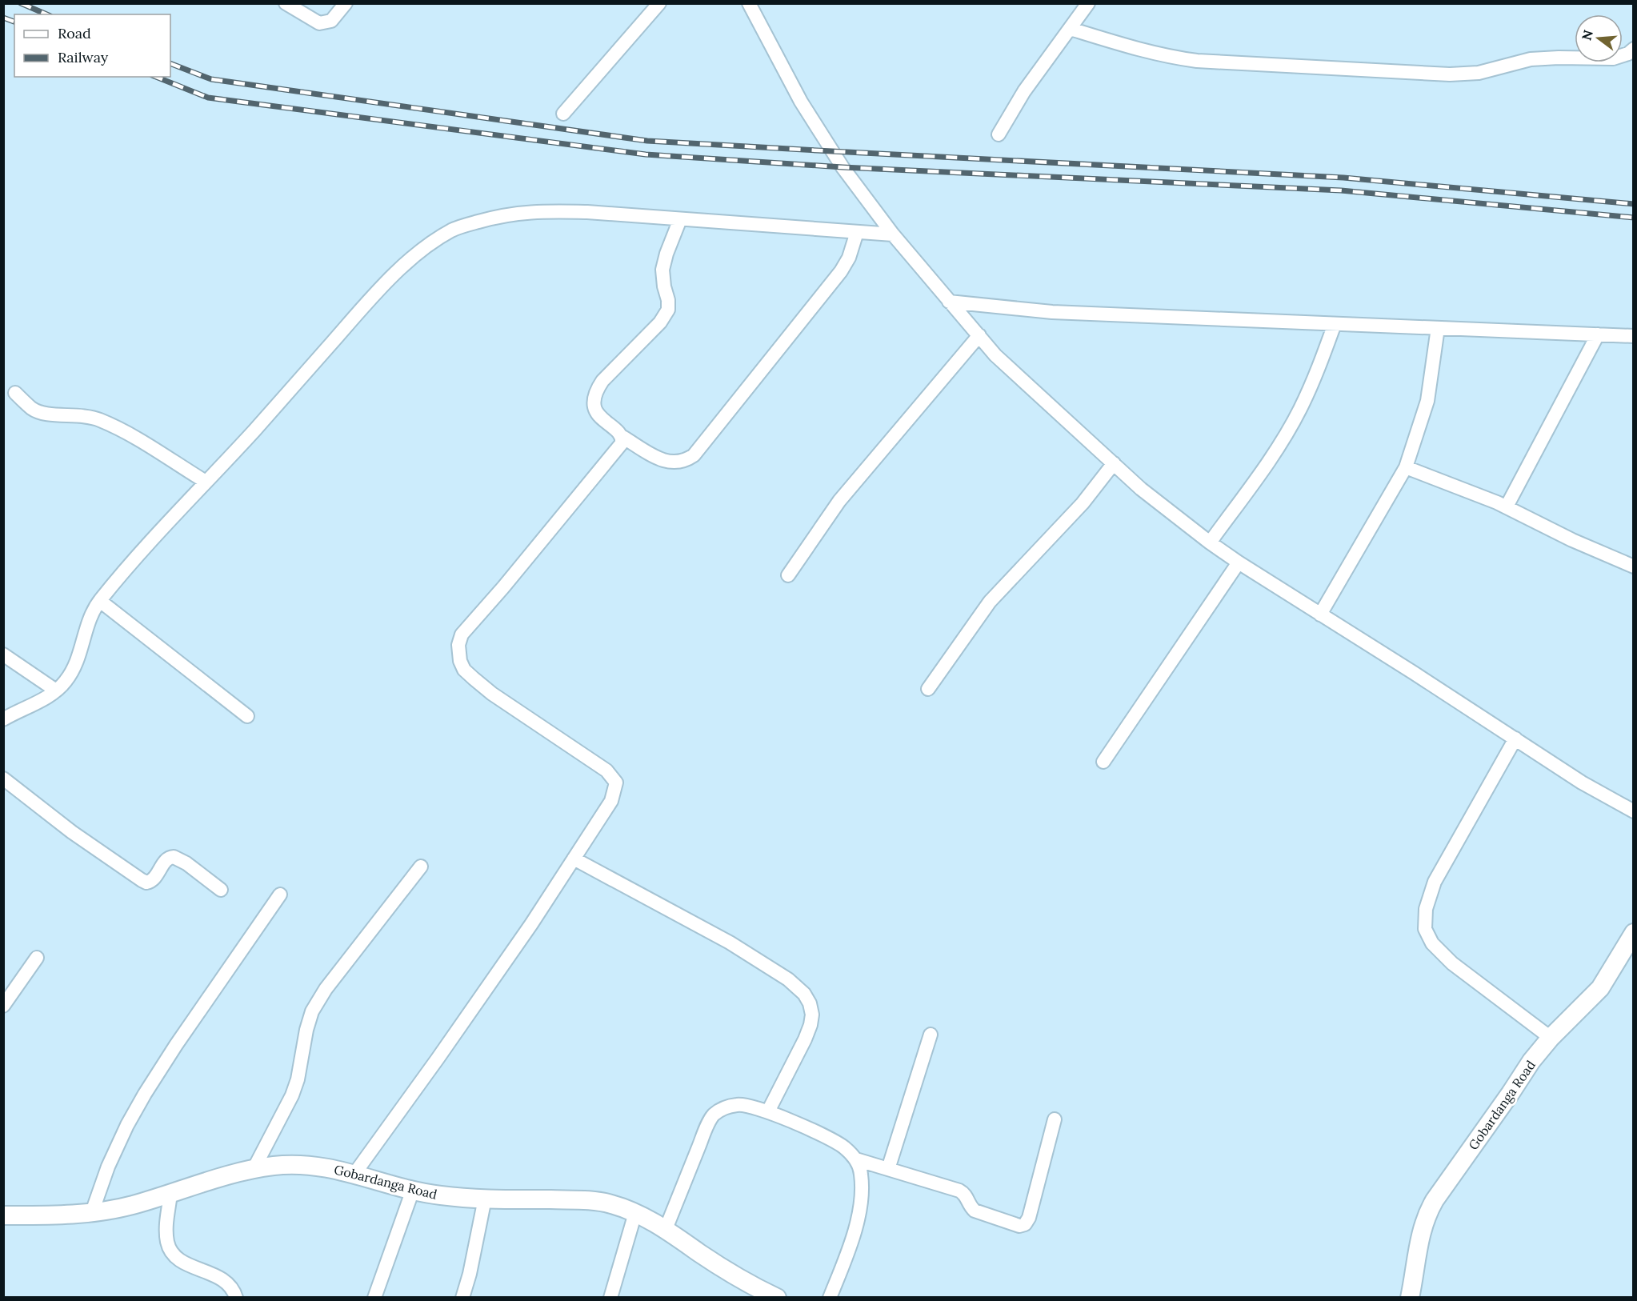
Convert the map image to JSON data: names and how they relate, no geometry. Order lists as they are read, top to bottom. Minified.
{"streets":{"main road":["Gobardanga Road"]},"legend":["Road","Railway"],"north":"left"}
